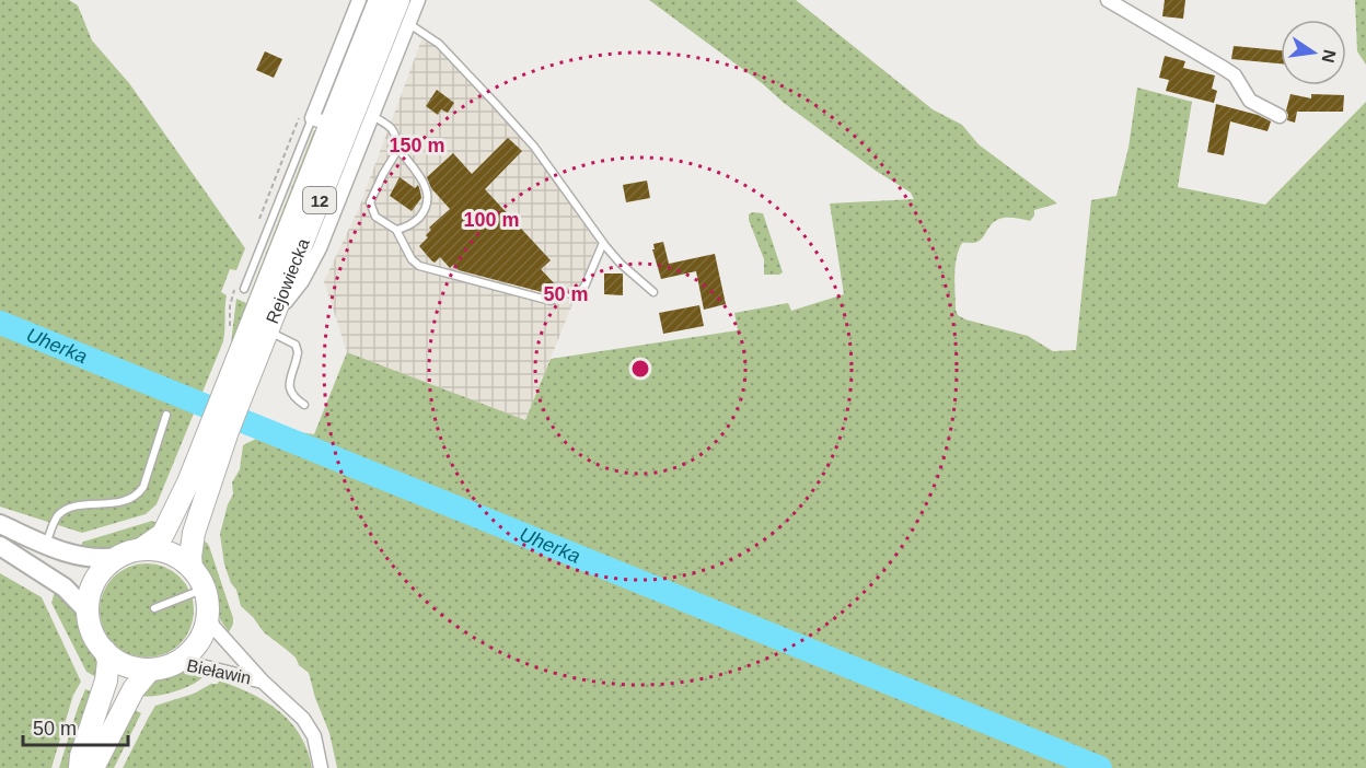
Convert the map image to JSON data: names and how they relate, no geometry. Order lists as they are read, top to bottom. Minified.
{"streets":{"highway":["12","Rejowiecka"],"street":["Bieławin"]},"crossings":[["12","Rejowiecka"],["12","Bieławin"],["Rejowiecka","Bieławin"]],"water":["Uherka"],"scale_bar":"50 m","north":"right","rings":["150 m","100 m","50 m"]}
